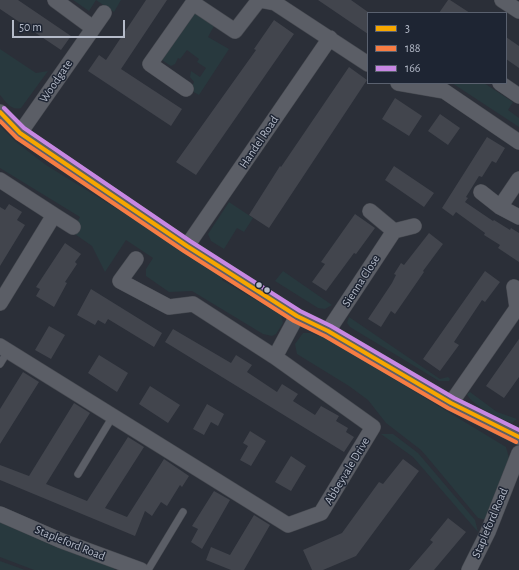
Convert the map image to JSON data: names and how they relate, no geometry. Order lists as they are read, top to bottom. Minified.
{"streets":{"street":["Woodgate","Handel Road","Sienna Close","Abbeyvale Drive","Stapleford Road"]},"lines":["transit line 166","transit line 3","transit line 188"],"legend":["3","188","166"],"scale_bar":"50 m"}
